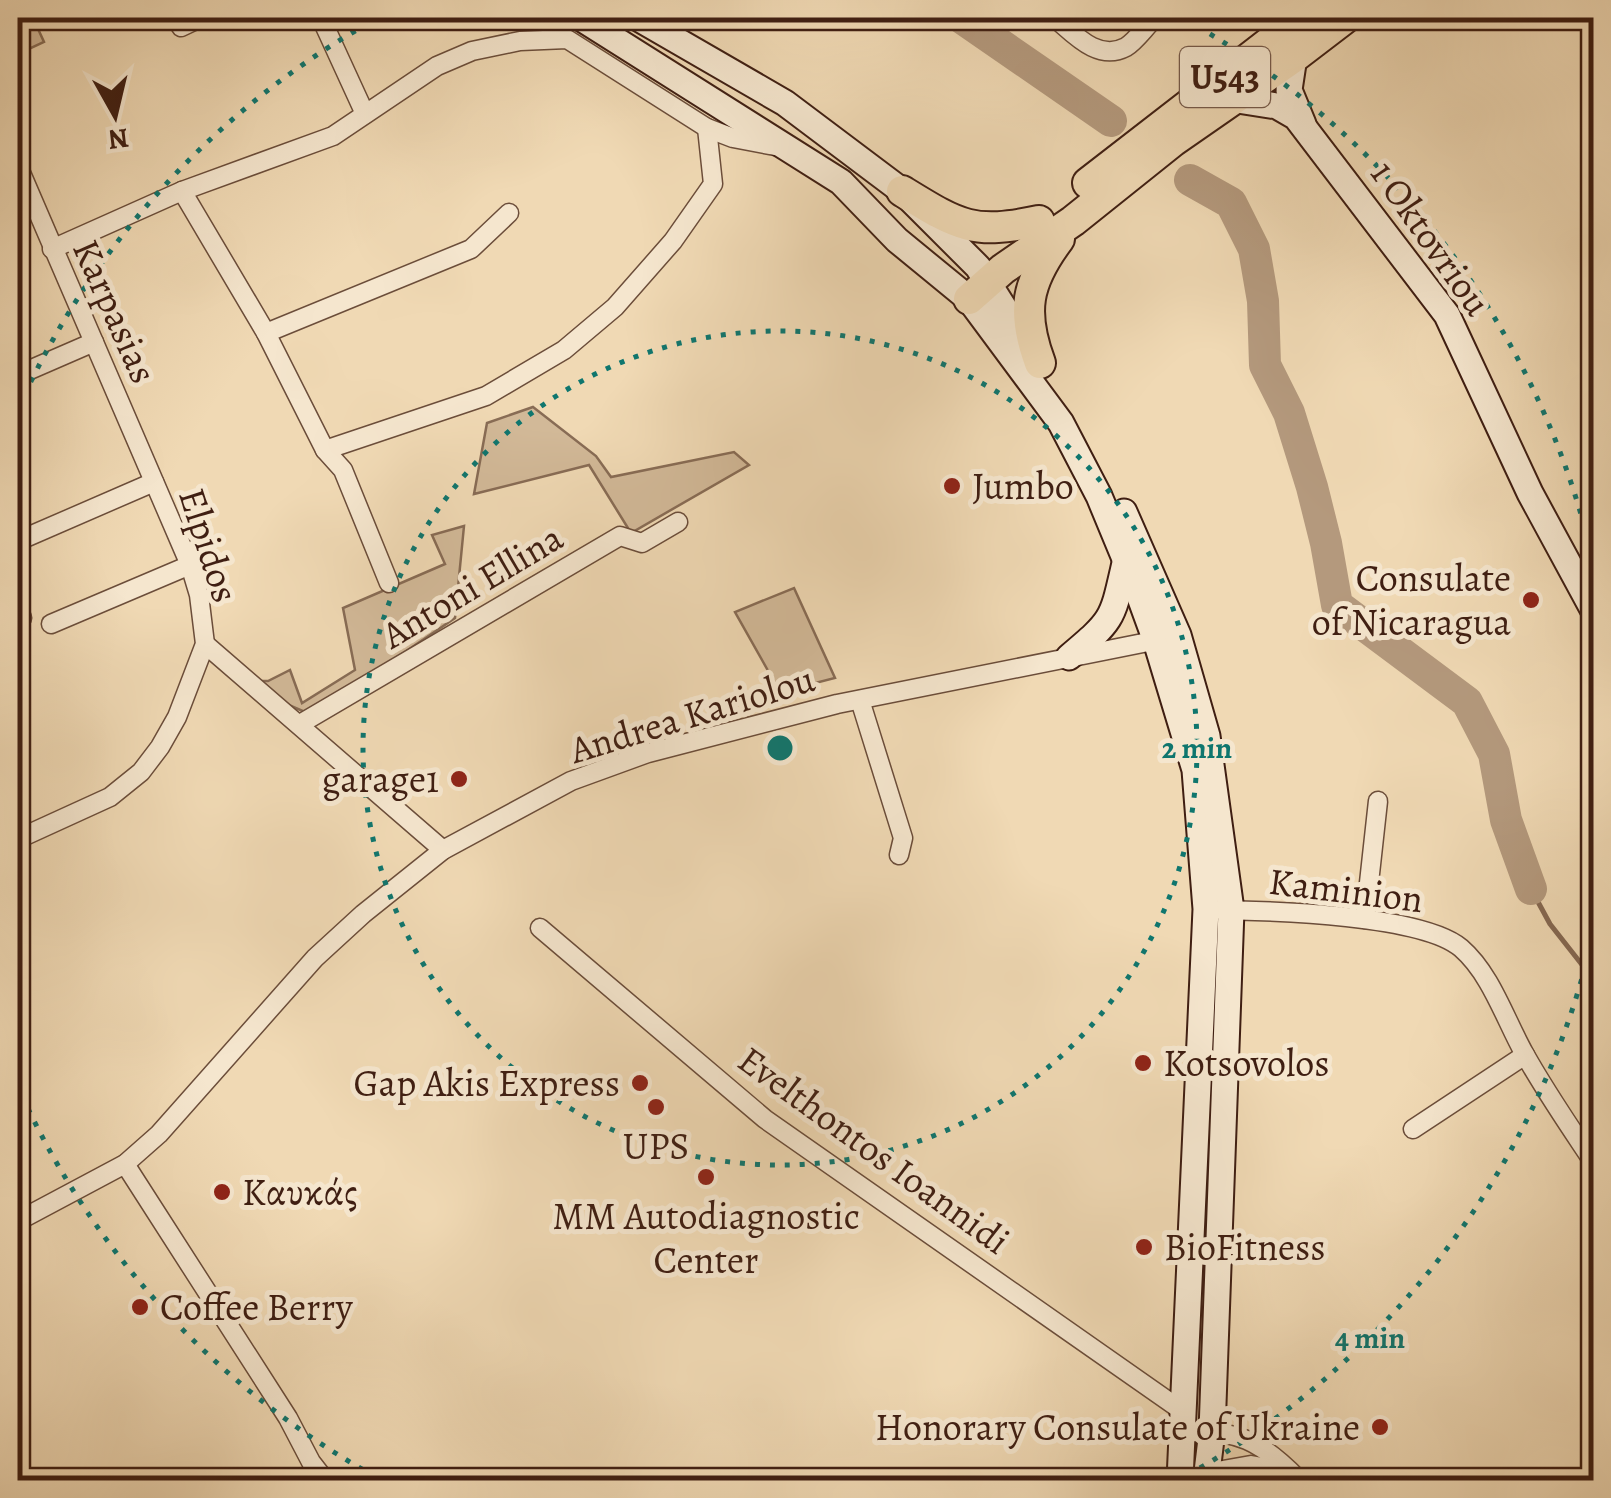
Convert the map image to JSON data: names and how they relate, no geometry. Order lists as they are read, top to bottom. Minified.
{"streets":{"main road":["U543","1 Oktovriou"],"street":["Karpasias","Elpidos","Antoni Ellina","Andrea Kariolou","Kaminion","Evelthontos Ioannidi"]},"crossings":[["U543","1 Oktovriou"],["Karpasias","Elpidos"]],"places":["Jumbo","Consulate of Nicaragua","garage1","Kotsovolos","Gap Akis Express","UPS","MM Autodiagnostic Center","Καυκάς","BioFitness","Coffee Berry","Honorary Consulate of Ukraine"],"north":"bottom","rings":["2 min","4 min"]}
